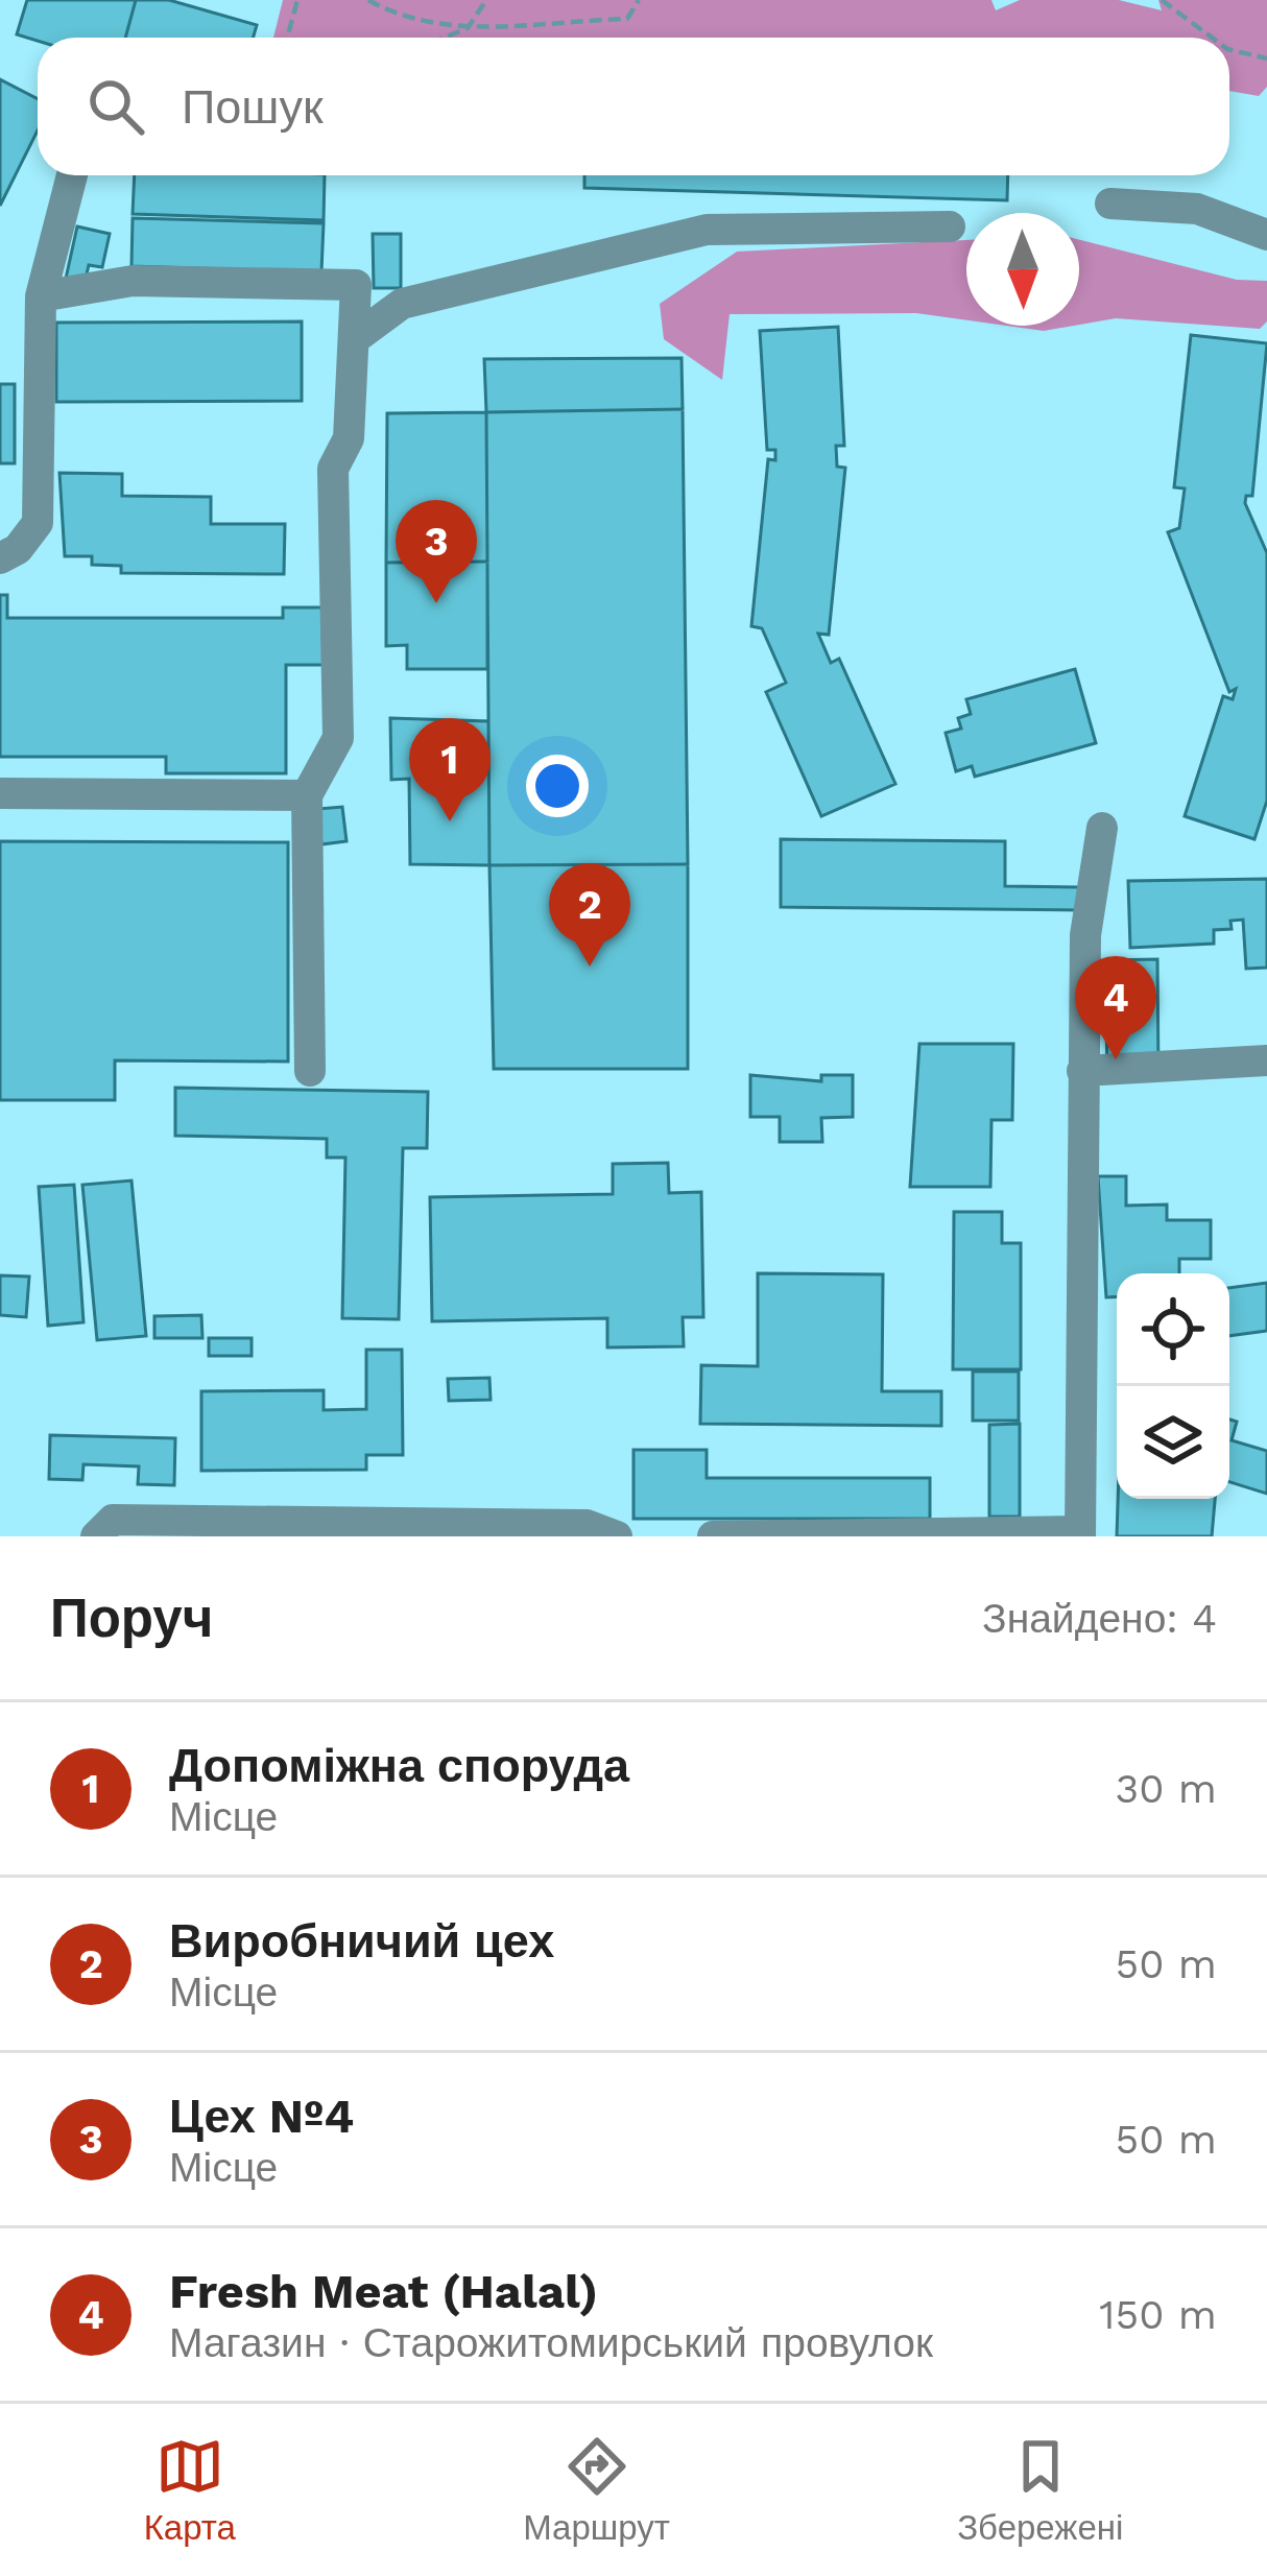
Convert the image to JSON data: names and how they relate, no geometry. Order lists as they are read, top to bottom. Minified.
{"north":"bottom","page":{"search":"Пошук","pins":["3","1","2","4"],"heading":["Поруч","Знайдено: 4"],"list":[{"mark":"1","name":"Допоміжна споруда","note":"Місце","value":"30 m"},{"mark":"2","name":"Виробничий цех","note":"Місце","value":"50 m"},{"mark":"3","name":"Цех №4","note":"Місце","value":"50 m"},{"mark":"4","name":"Fresh Meat (Halal)","note":"Магазин · Старожитомирський провулок","value":"150 m"}],"nav":["Карта","Маршрут","Збережені"]}}
